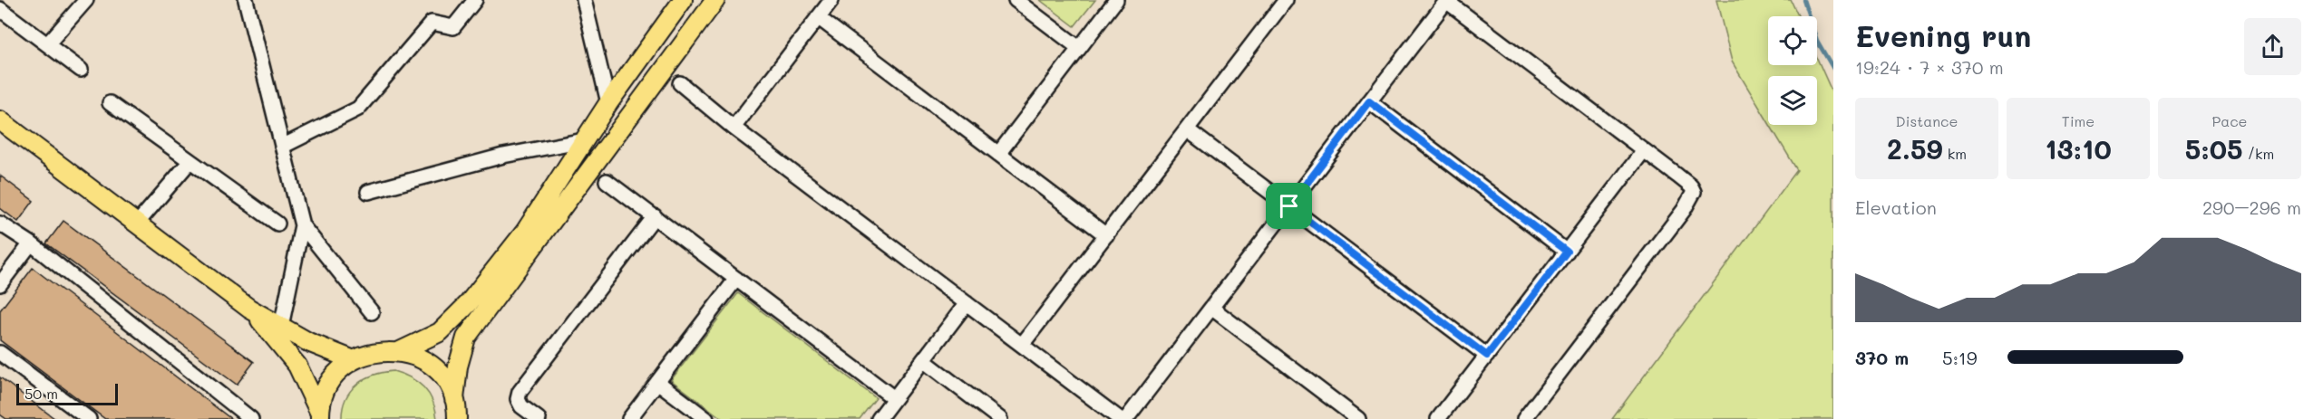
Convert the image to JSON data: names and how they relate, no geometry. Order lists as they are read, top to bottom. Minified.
{"scale_bar":"50 m","page":{"heading":["Evening run","19:24 · 7 × 370 m"],"stats":[["Distance","2.59 km"],["Time","13:10"],["Pace","5:05 /km"]],"chart":["Elevation","290–296 m"],"list":[{"name":"370 m","note":"5:19"}],"scale":"50 m"}}
